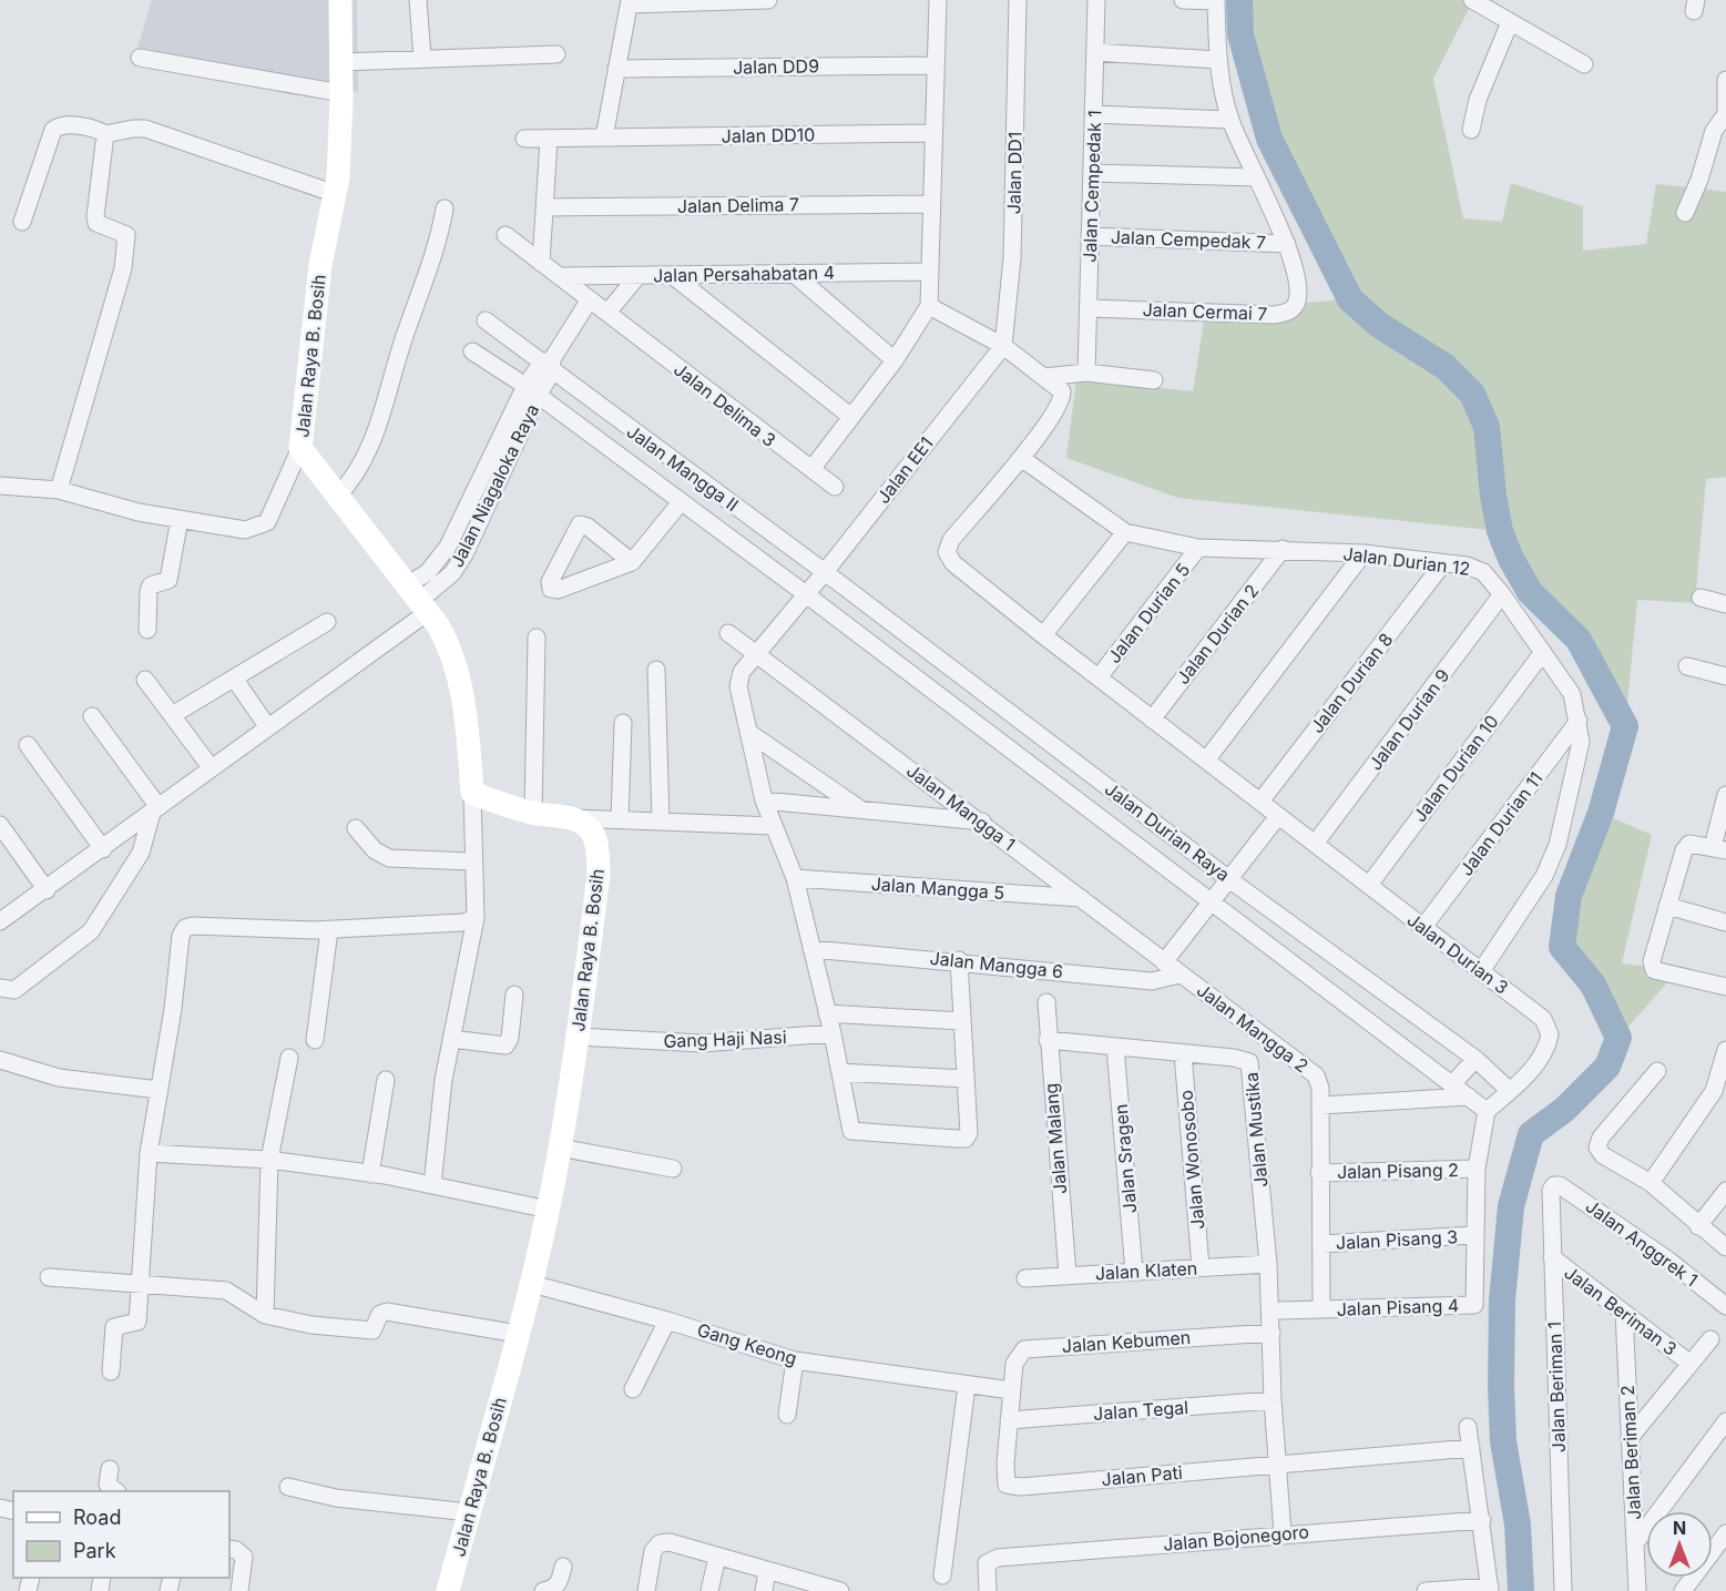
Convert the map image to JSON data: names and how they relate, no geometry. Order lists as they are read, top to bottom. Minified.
{"streets":{"main road":["Jalan Raya B. Bosih"],"street":["Jalan DD9","Jalan DD10","Jalan DD1","Jalan Cempedak 1","Jalan Delima 7","Jalan Cempedak 7","Jalan Persahabatan 4","Jalan Cermai 7","Jalan Delima 3","Jalan Mangga II","Jalan EE1","Jalan Niagaloka Raya","Jalan Durian 12","Jalan Durian 5","Jalan Durian 2","Jalan Durian 8","Jalan Durian 9","Jalan Durian 10","Jalan Mangga 1","Jalan Durian 11","Jalan Durian Raya","Jalan Mangga 5","Jalan Durian 3","Jalan Mangga 6","Jalan Mangga 2","Gang Haji Nasi","Jalan Mustika","Jalan Malang","Jalan Sragen","Jalan Wonosobo","Jalan Pisang 2","Jalan Pisang 3","Jalan Anggrek 1","Jalan Klaten","Jalan Pisang 4","Jalan Beriman 3","Jalan Kebumen","Gang Keong","Jalan Beriman 1","Jalan Tegal","Jalan Beriman 2","Jalan Pati","Jalan Bojonegoro"]},"crossings":[["Jalan DD1","Jalan EE1"],["Jalan Cempedak 1","Jalan Cempedak 7"],["Jalan Cempedak 1","Jalan Cermai 7"],["Jalan Cempedak 7","Jalan Cermai 7"],["Jalan Persahabatan 4","Jalan Delima 3"],["Jalan Raya B. Bosih","Jalan Niagaloka Raya"],["Jalan Raya B. Bosih","Gang Haji Nasi"],["Jalan Raya B. Bosih","Gang Keong"],["Jalan Delima 3","Jalan Niagaloka Raya"],["Jalan Mangga II","Jalan EE1"],["Jalan Mangga II","Jalan Niagaloka Raya"],["Jalan Mangga II","Jalan Durian Raya"],["Jalan EE1","Jalan Mangga 1"],["Jalan EE1","Jalan Durian Raya"],["Jalan EE1","Jalan Mangga 5"],["Jalan EE1","Jalan Mangga 6"],["Jalan EE1","Gang Haji Nasi"],["Jalan Durian 12","Jalan Durian 5"],["Jalan Durian 12","Jalan Durian 2"],["Jalan Durian 12","Jalan Durian 8"],["Jalan Durian 12","Jalan Durian 9"],["Jalan Durian 12","Jalan Durian 10"],["Jalan Durian 12","Jalan Durian 11"],["Jalan Durian 12","Jalan Durian 3"],["Jalan Durian 5","Jalan Durian 3"],["Jalan Durian 2","Jalan Durian 3"],["Jalan Durian 8","Jalan Durian 3"],["Jalan Durian 9","Jalan Durian 3"],["Jalan Durian 10","Jalan Durian 3"],["Jalan Mangga 1","Jalan Mangga 5"],["Jalan Mangga 1","Jalan Mangga 2"],["Jalan Durian 11","Jalan Durian 3"],["Jalan Durian Raya","Jalan Durian 3"],["Jalan Mangga 6","Jalan Mangga 2"],["Jalan Mangga 2","Jalan Pisang 2"],["Jalan Mangga 2","Jalan Pisang 3"],["Jalan Mangga 2","Jalan Pisang 4"],["Jalan Mustika","Jalan Wonosobo"],["Jalan Mustika","Jalan Klaten"],["Jalan Malang","Jalan Klaten"],["Jalan Sragen","Jalan Klaten"],["Jalan Wonosobo","Jalan Klaten"],["Jalan Pisang 3","Jalan Pisang 4"],["Jalan Anggrek 1","Jalan Beriman 1"],["Jalan Beriman 3","Jalan Beriman 1"],["Jalan Beriman 3","Jalan Beriman 2"],["Jalan Kebumen","Gang Keong"],["Jalan Tegal","Jalan Pati"]],"legend":["Road","Park"],"north":"top"}
